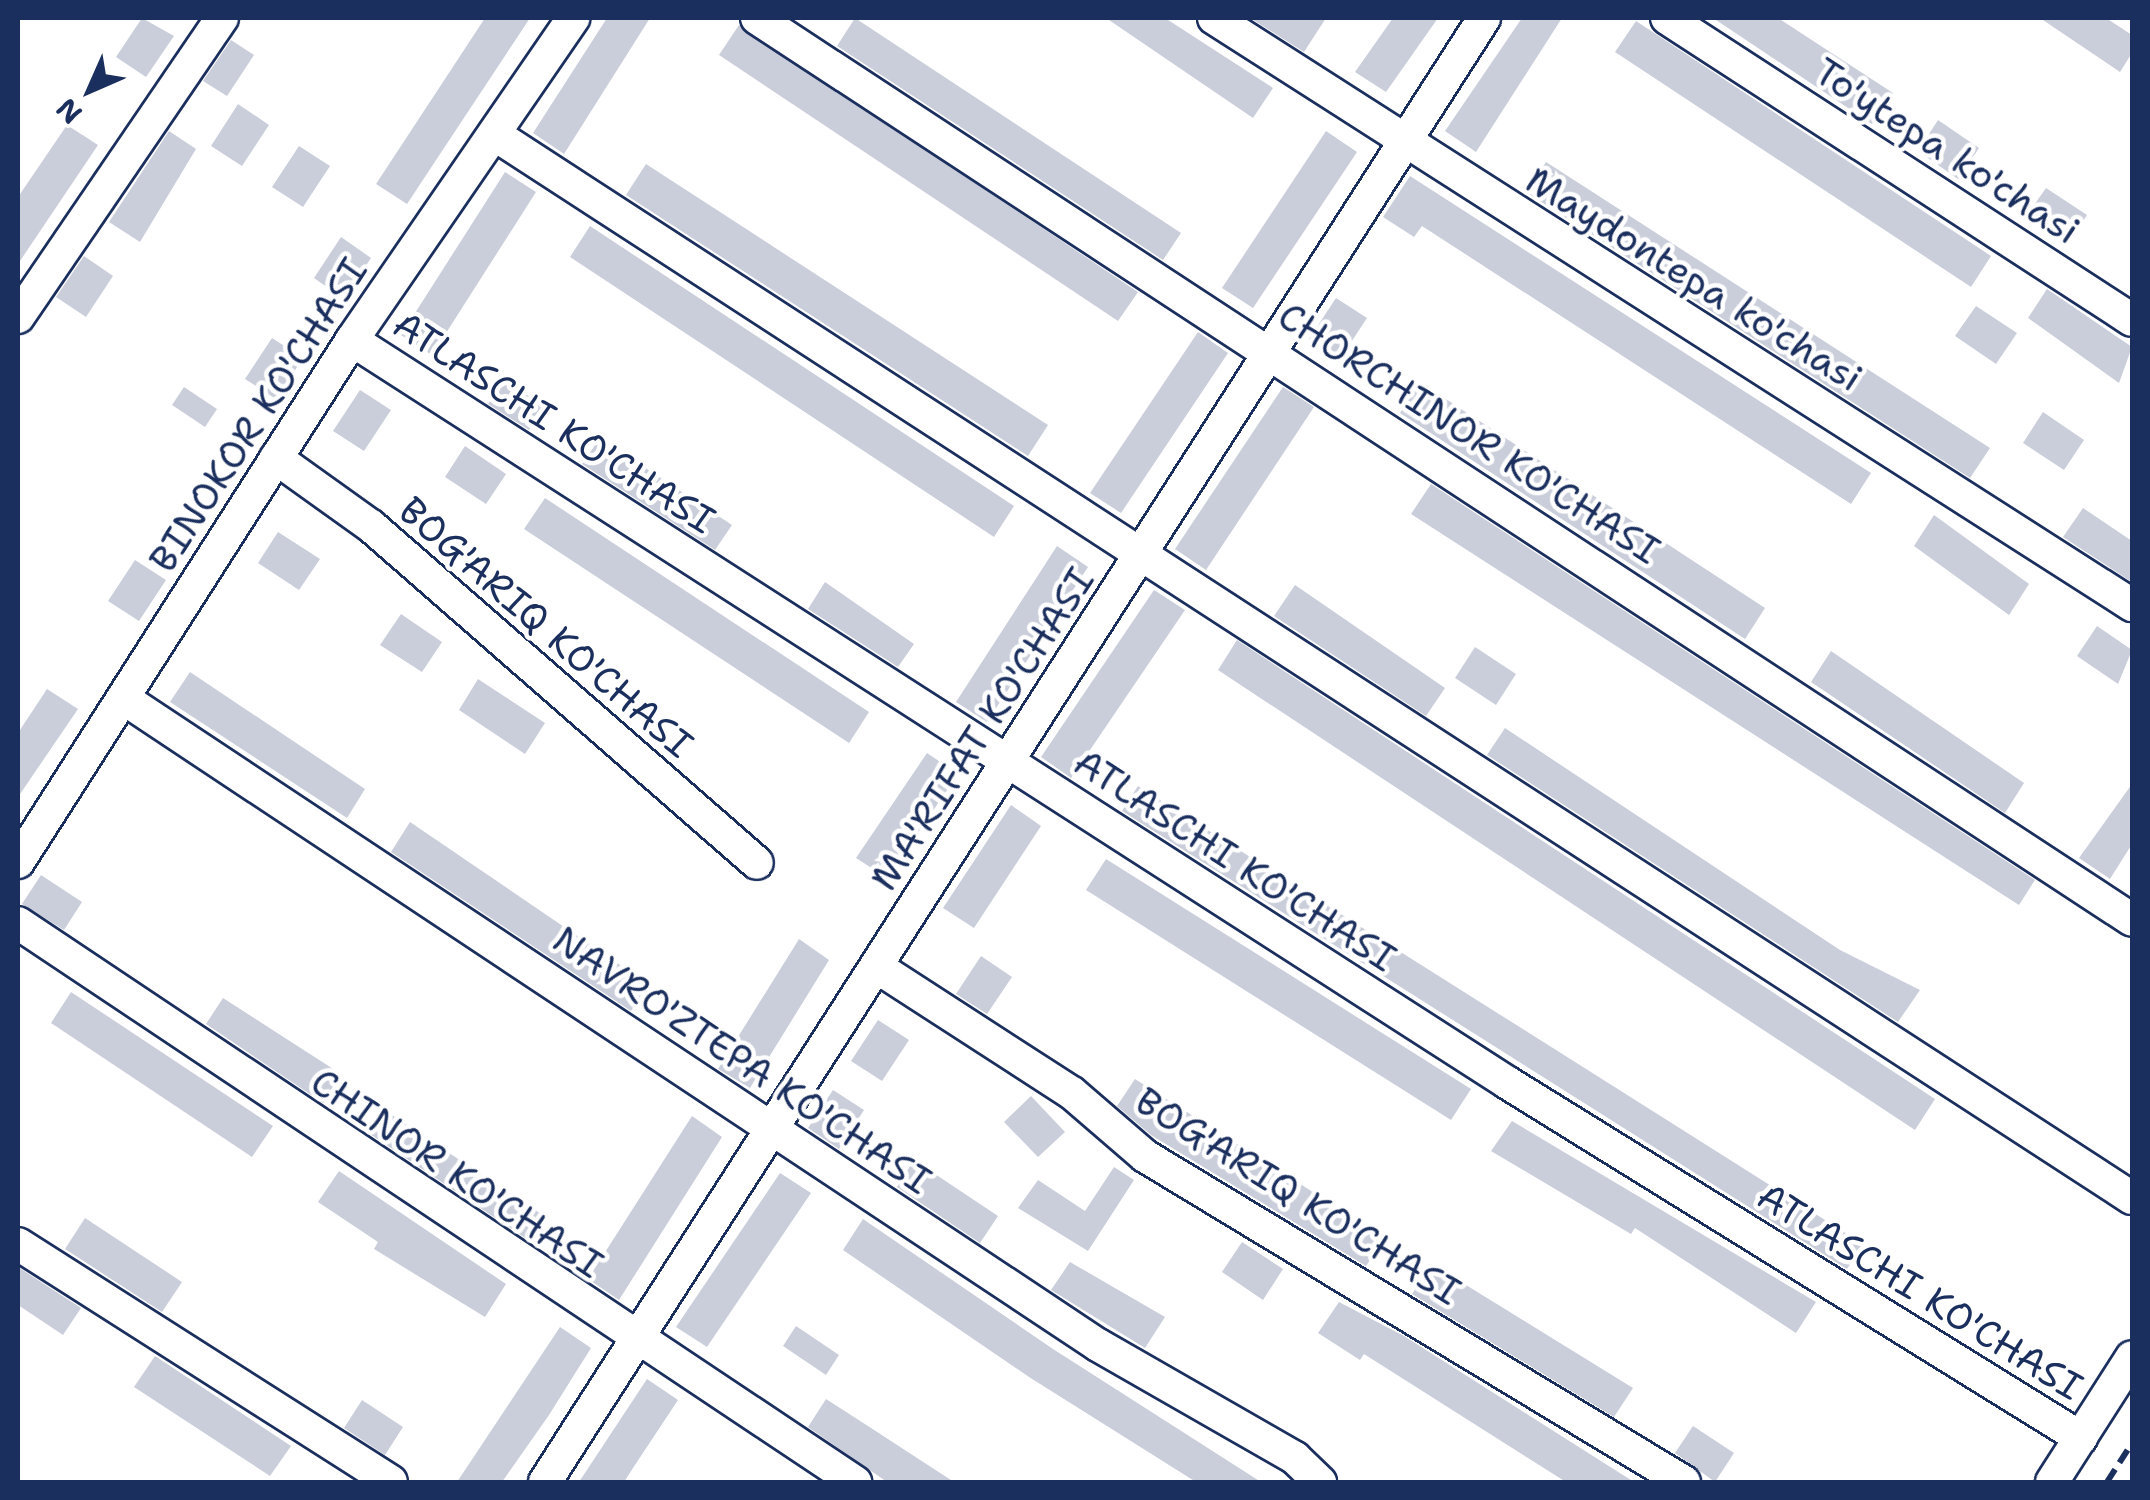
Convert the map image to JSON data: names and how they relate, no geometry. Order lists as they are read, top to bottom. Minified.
{"streets":{"street":["To'ytepa ko'chasi","Maydontepa ko'chasi","BINOKOR KO'CHASI","ATLASCHI KO'CHASI","CHORCHINOR KO'CHASI","BOG'ARIQ KO'CHASI","MA'RIFAT KO'CHASI","NAVRO'ZTEPA KO'CHASI","CHINOR KO'CHASI"]},"crossings":[["Maydontepa ko'chasi","MA'RIFAT KO'CHASI"],["BINOKOR KO'CHASI","ATLASCHI KO'CHASI"],["BINOKOR KO'CHASI","BOG'ARIQ KO'CHASI"],["BINOKOR KO'CHASI","NAVRO'ZTEPA KO'CHASI"],["ATLASCHI KO'CHASI","MA'RIFAT KO'CHASI"],["CHORCHINOR KO'CHASI","MA'RIFAT KO'CHASI"],["BOG'ARIQ KO'CHASI","MA'RIFAT KO'CHASI"],["MA'RIFAT KO'CHASI","NAVRO'ZTEPA KO'CHASI"],["MA'RIFAT KO'CHASI","CHINOR KO'CHASI"]],"north":"bottom left"}
